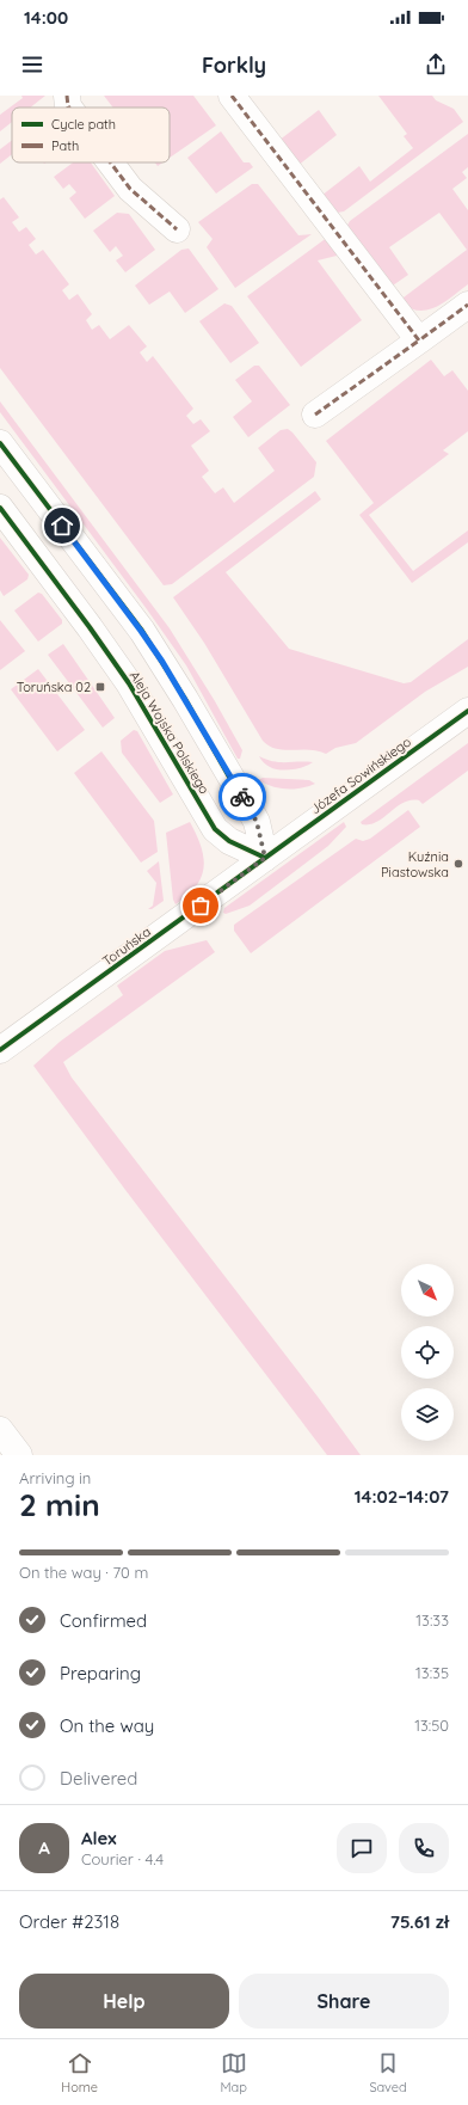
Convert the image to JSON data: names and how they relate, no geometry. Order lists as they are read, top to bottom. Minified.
{"streets":{"street":["Aleja Wojska Polskiego","Józefa Sowińskiego","Toruńska"]},"crossings":[["Aleja Wojska Polskiego","Józefa Sowińskiego"],["Aleja Wojska Polskiego","Toruńska"],["Józefa Sowińskiego","Toruńska"]],"places":{"transit":["Toruńska 02"],"other":["Kuźnia Piastowska"]},"legend":["Cycle path","Path"],"north":"bottom right","page":{"status":"14:00","header":"Forkly","heading":["2 min","Arriving in","14:02–14:07"],"panel":["Alex","Courier · 4.4","Order #2318","75.61 zł"],"bar":"On the way · 70 m","list":[["Confirmed","13:33"],["Preparing","13:35"],["On the way","13:50"],"Delivered"],"round":"A","buttons":["Help","Share"],"tabs":["Home","Map","Saved"]}}
